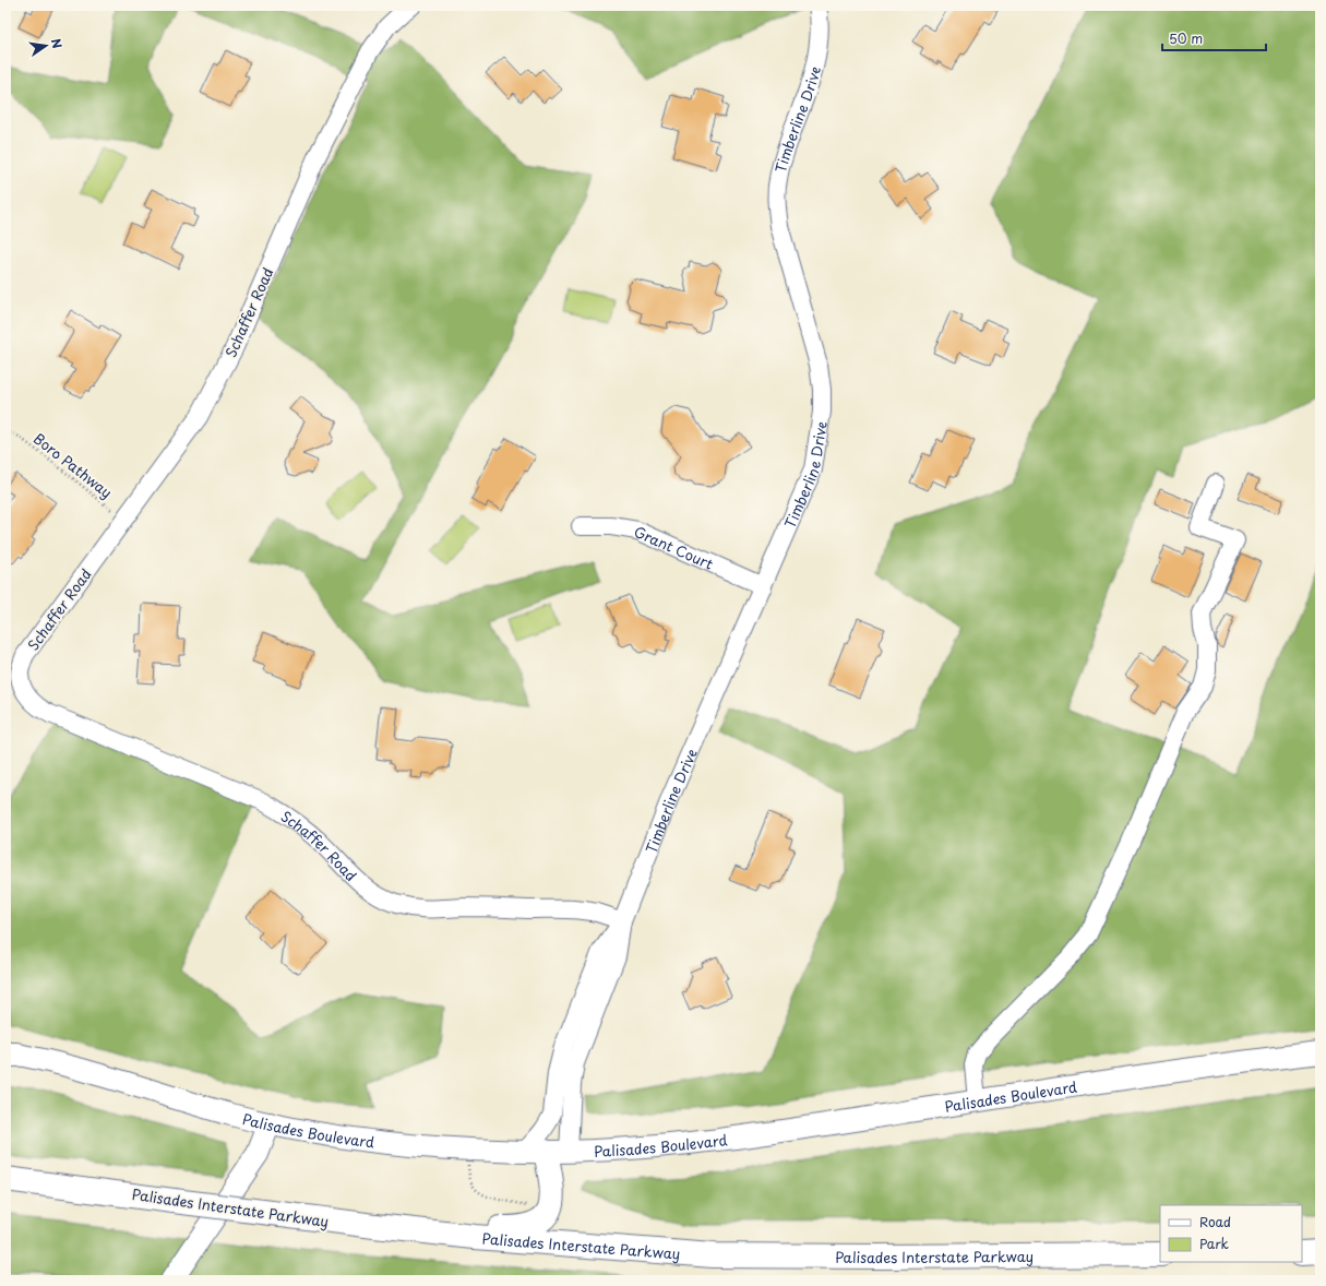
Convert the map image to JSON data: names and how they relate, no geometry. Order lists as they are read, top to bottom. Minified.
{"streets":{"highway":["Palisades Interstate Parkway"],"main road":["Palisades Boulevard"],"street":["Timberline Drive","Schaffer Road","Grant Court"],"path":["Boro Pathway"]},"crossings":[["Timberline Drive","Schaffer Road"],["Timberline Drive","Grant Court"],["Timberline Drive","Palisades Boulevard"],["Schaffer Road","Boro Pathway"]],"legend":["Road","Park"],"scale_bar":"50 m","north":"right"}
